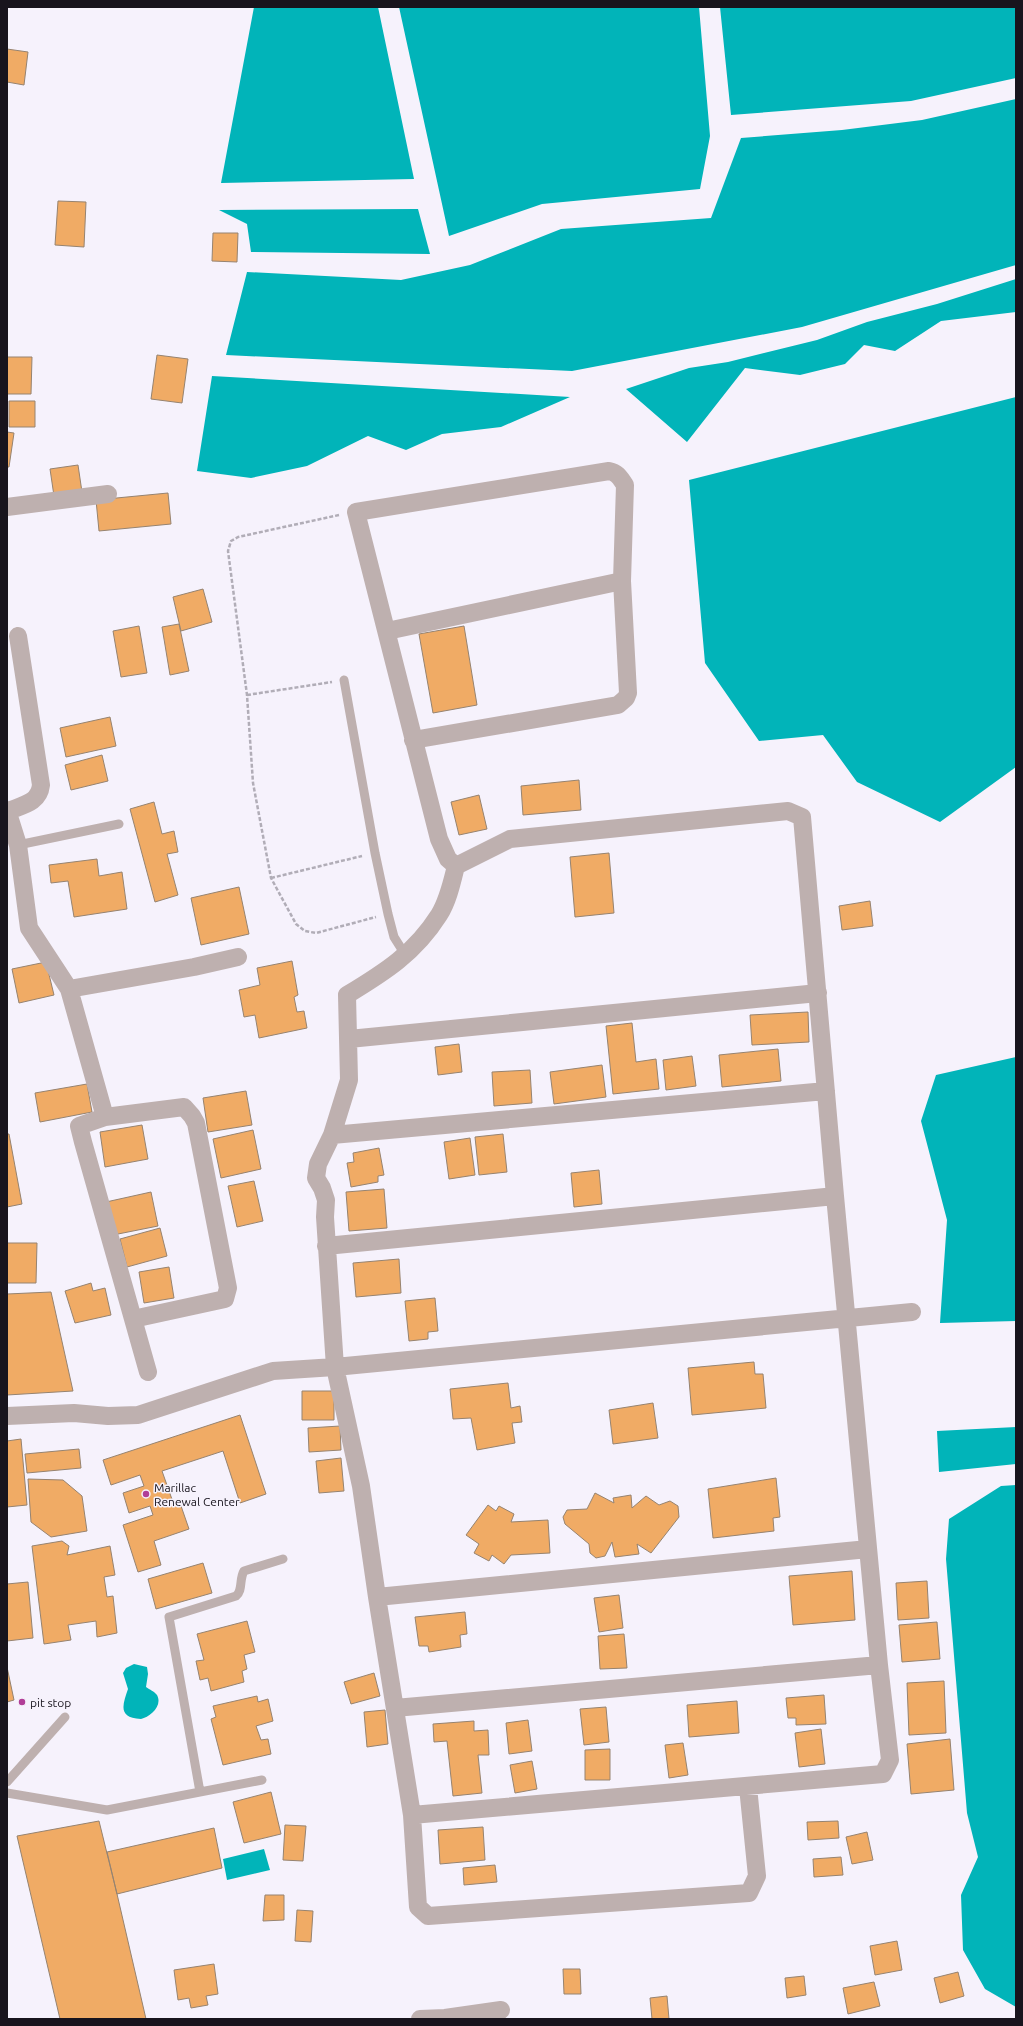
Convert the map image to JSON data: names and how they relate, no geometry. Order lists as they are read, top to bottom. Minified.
{"places":["Marillac Renewal Center","pit stop"]}
